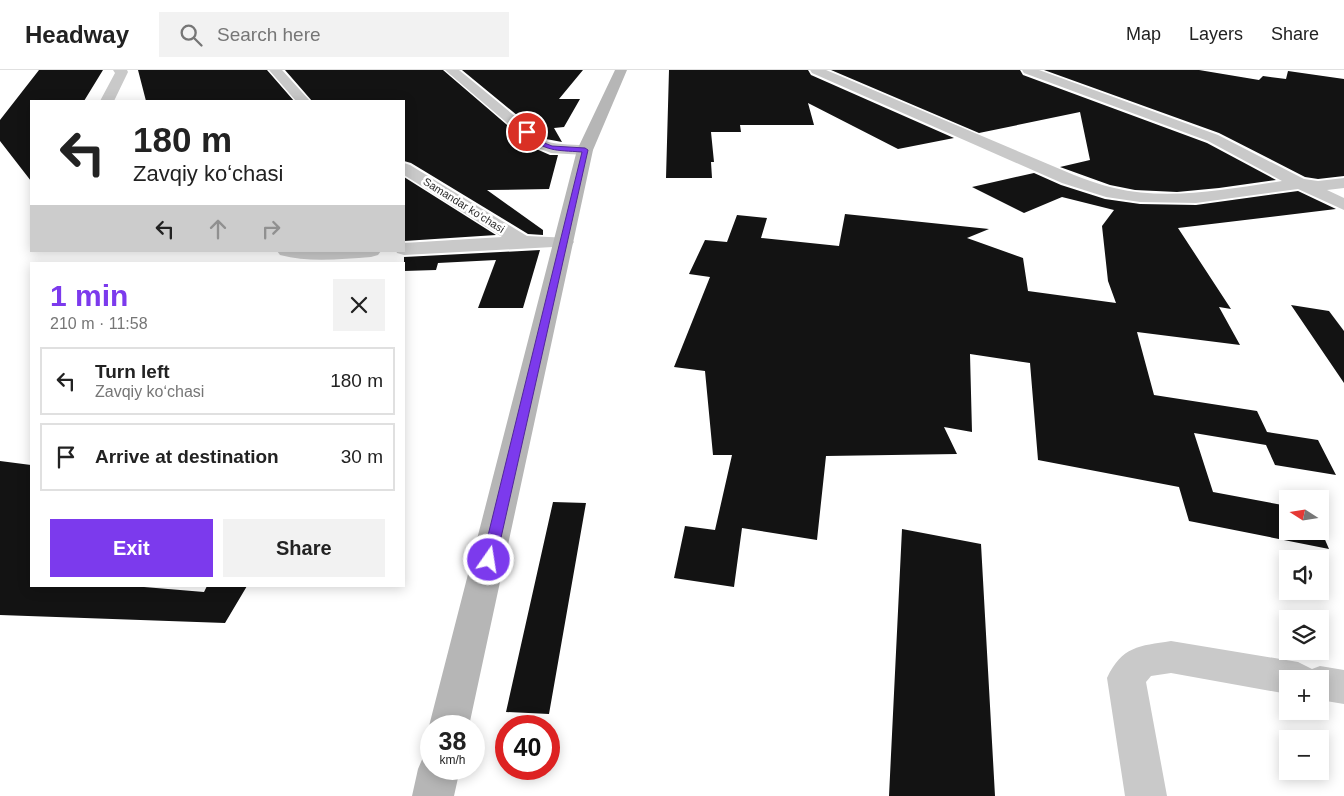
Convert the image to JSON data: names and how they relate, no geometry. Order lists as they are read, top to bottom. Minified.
{"streets":{"street":["Samandar ko‘chasi"]},"north":"left","page":{"header":"Headway","search":"Search here","nav":["Map","Layers","Share"],"turn":["180 m","Zavqiy koʻchasi"],"heading":["1 min","210 m · 11:58"],"list":[{"name":"Turn left","note":"Zavqiy koʻchasi","value":"180 m"},{"name":"Arrive at destination","value":"30 m"}],"map_buttons":["+","−"],"buttons":["Exit","Share"],"speed":"38 km/h","limit":"40"}}
